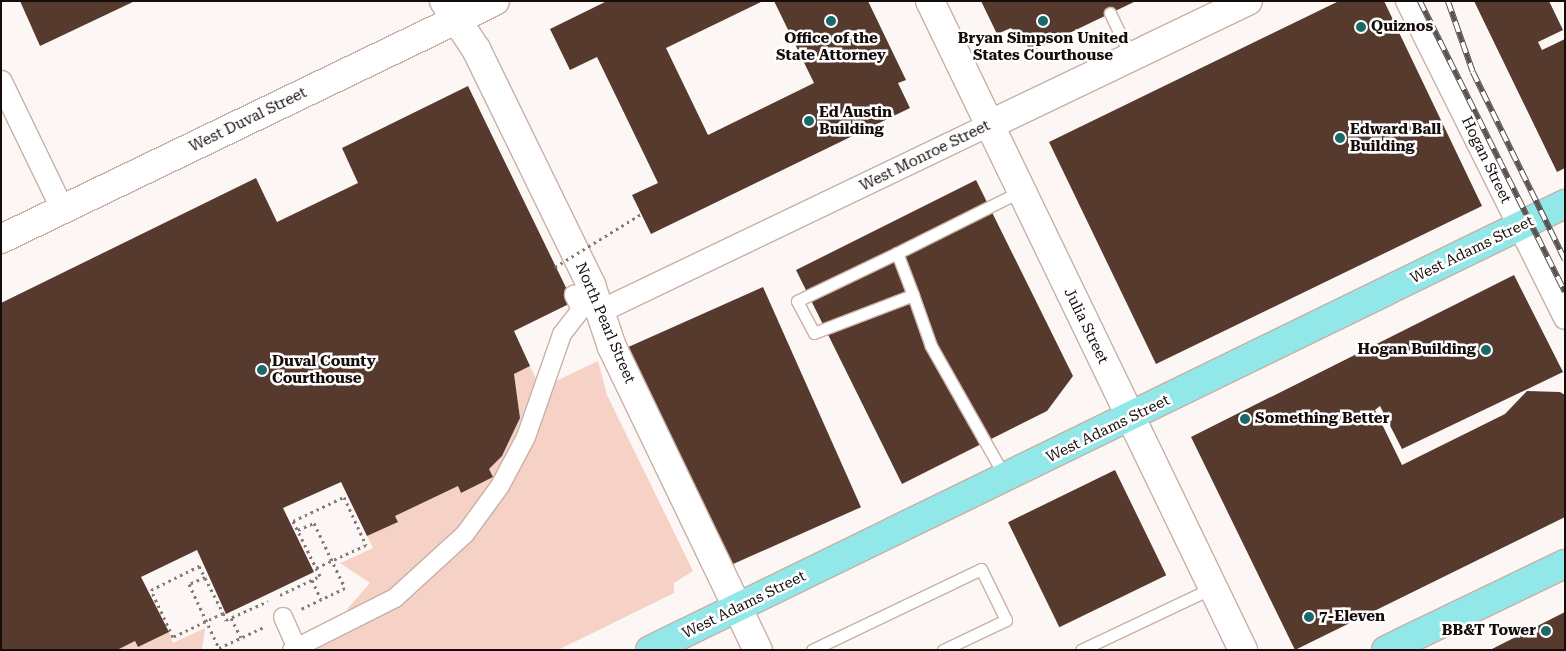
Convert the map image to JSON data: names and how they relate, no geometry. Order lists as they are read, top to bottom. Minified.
{"streets":{"main road":["West Adams Street"],"street":["West Duval Street","West Monroe Street","Hogan Street","North Pearl Street","Julia Street"]},"crossings":[["West Duval Street","North Pearl Street"],["West Monroe Street","North Pearl Street"],["West Monroe Street","Julia Street"],["Hogan Street","West Adams Street"],["West Adams Street","North Pearl Street"],["West Adams Street","Julia Street"]],"places":["Office of the State Attorney","Bryan Simpson United States Courthouse","Quiznos","Ed Austin Building","Edward Ball Building","Hogan Building","Duval County Courthouse","Something Better","7-Eleven","BB&T Tower"]}
